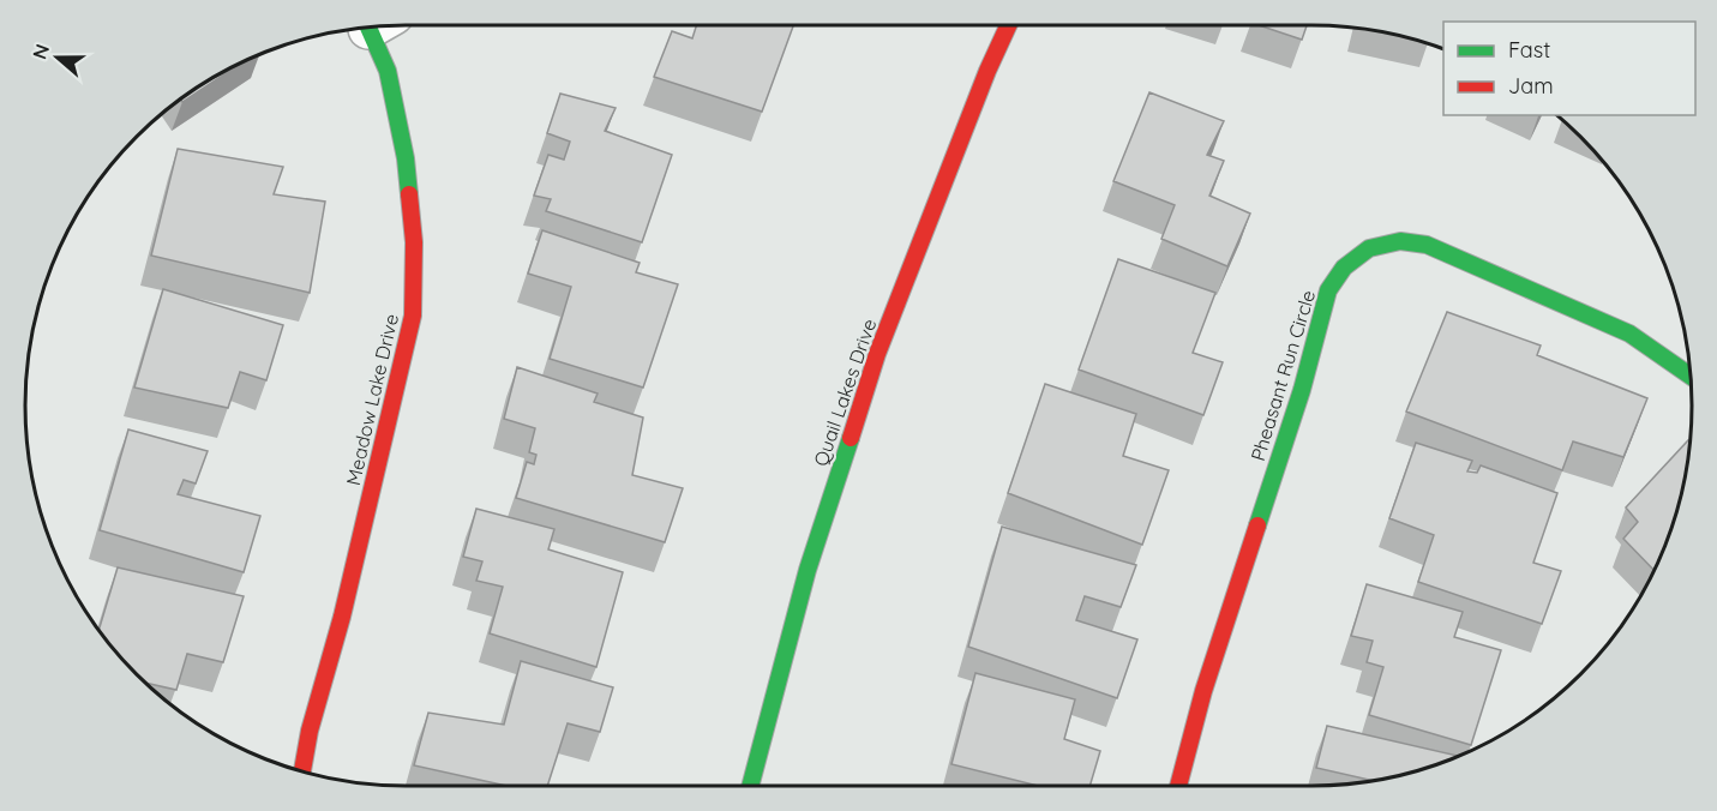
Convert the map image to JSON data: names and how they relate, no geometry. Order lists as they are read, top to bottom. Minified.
{"streets":{"street":["Pheasant Run Circle","Quail Lakes Drive","Meadow Lake Drive"]},"legend":["Fast","Jam"],"north":"left"}
